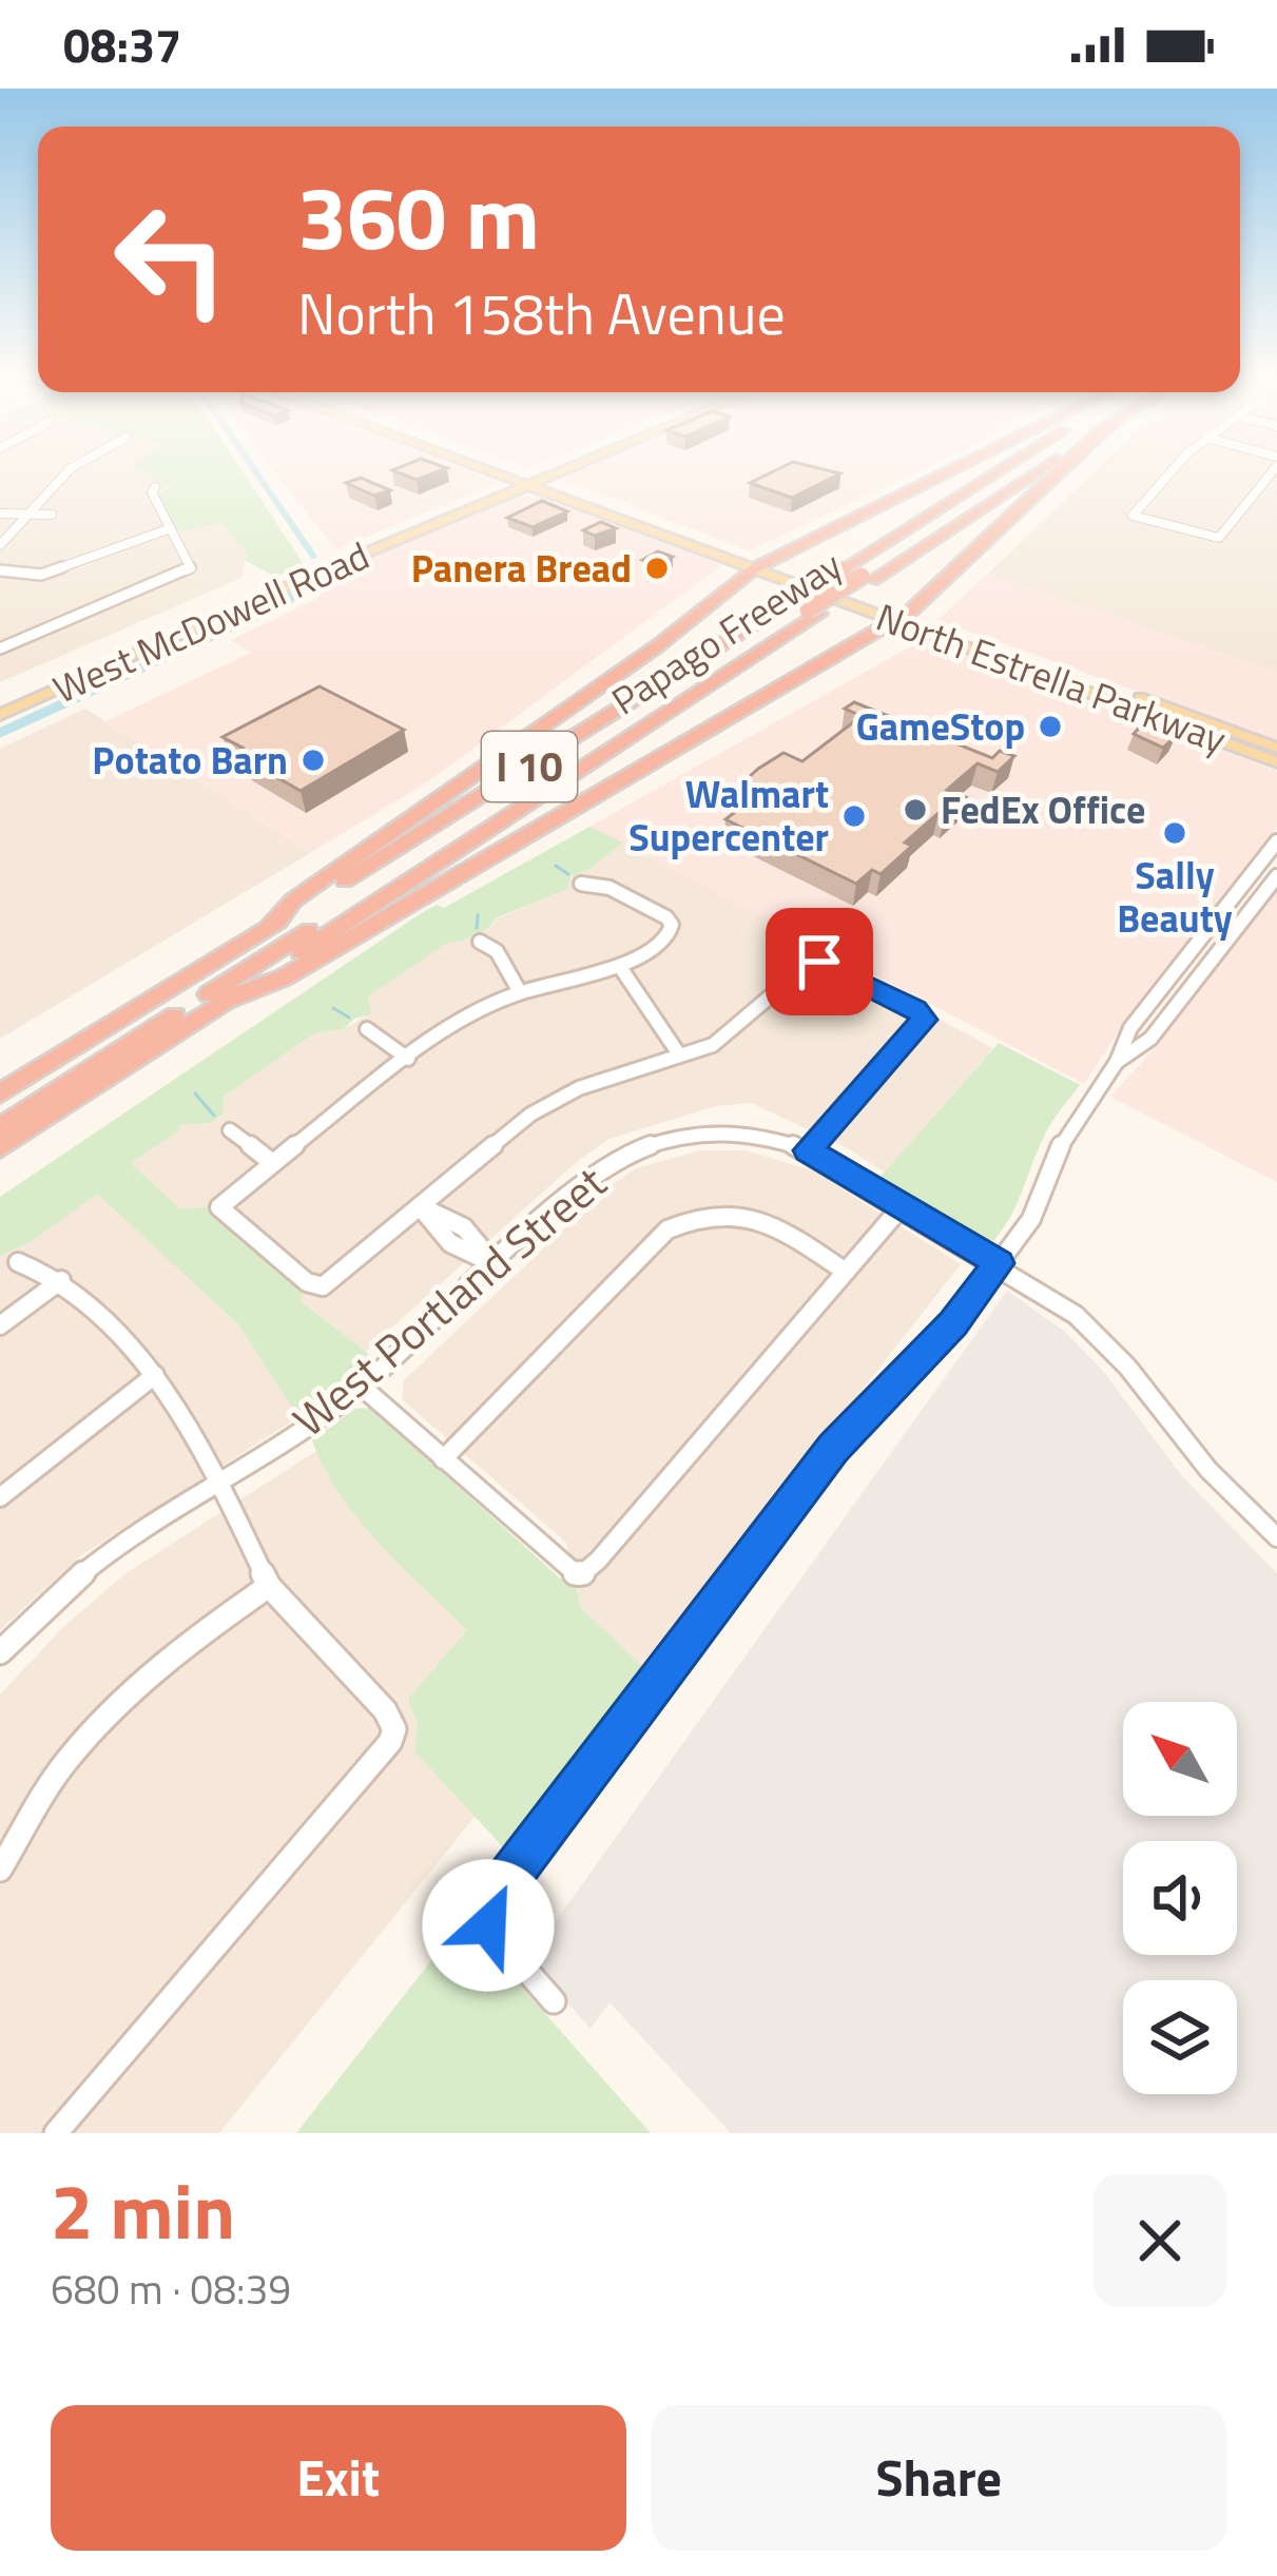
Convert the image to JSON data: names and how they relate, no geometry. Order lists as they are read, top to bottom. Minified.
{"streets":{"highway":["Papago Freeway","I 10"],"main road":["West McDowell Road","North Estrella Parkway"],"street":["West Portland Street"]},"places":["Panera Bread","GameStop","Potato Barn","FedEx Office","Walmart Supercenter","Sally Beauty"],"north":"top left","page":{"status":"08:37","turn":["360 m","North 158th Avenue"],"heading":["2 min","680 m · 08:39"],"buttons":["Exit","Share"]}}
